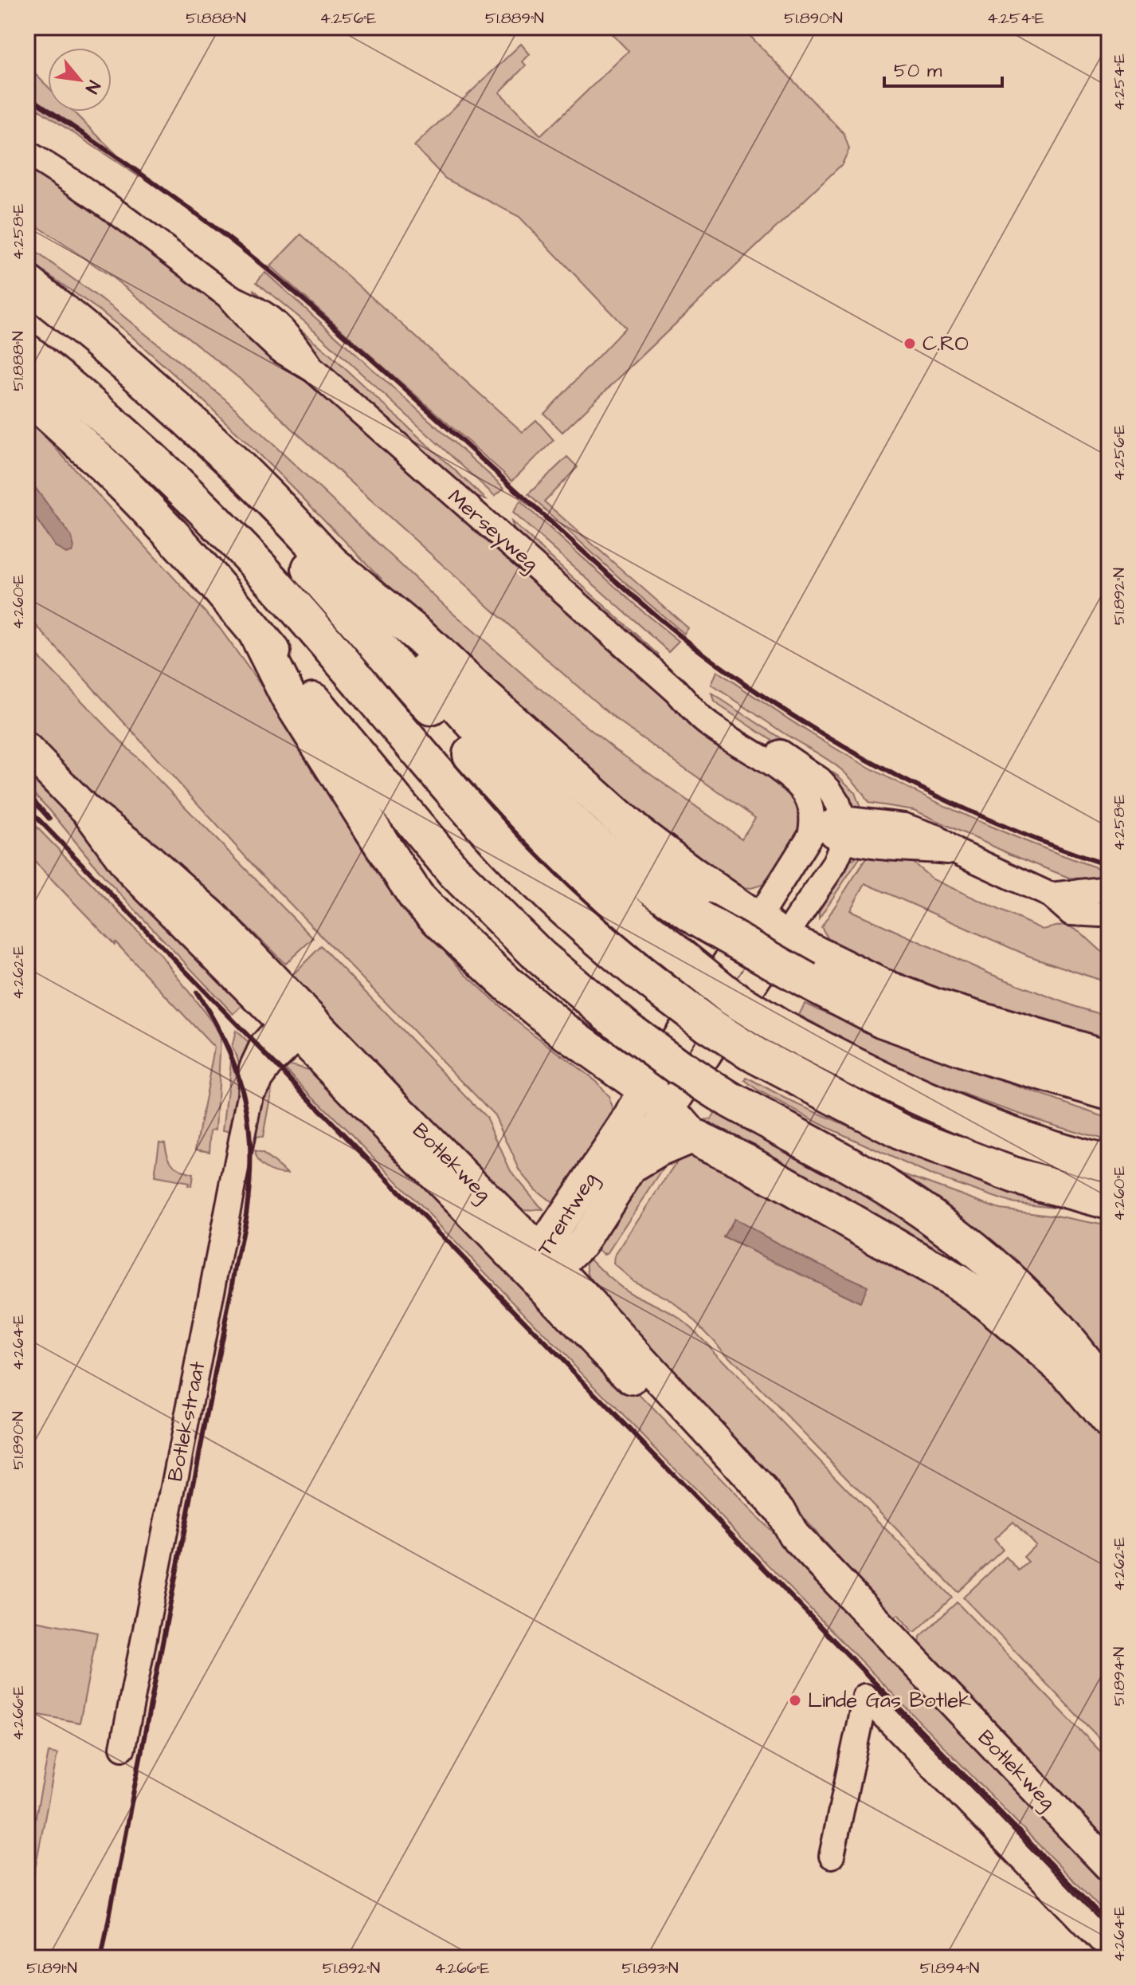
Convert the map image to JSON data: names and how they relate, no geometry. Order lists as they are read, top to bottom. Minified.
{"streets":{"main road":["Botlekweg","Trentweg"],"street":["Merseyweg","Botlekstraat"]},"crossings":[["Merseyweg","Trentweg"],["Botlekweg","Trentweg"],["Botlekweg","Botlekstraat"]],"places":["C.RO","Linde Gas Botlek"],"scale_bar":"50 m","north":"bottom right","coordinates":["51.888°N","4.256°E","51.889°N","51.890°N","4.254°E","4.258°E","51.892°N","4.260°E","4.262°E","4.264°E","51.894°N","4.266°E","51.891°N","51.893°N"]}
